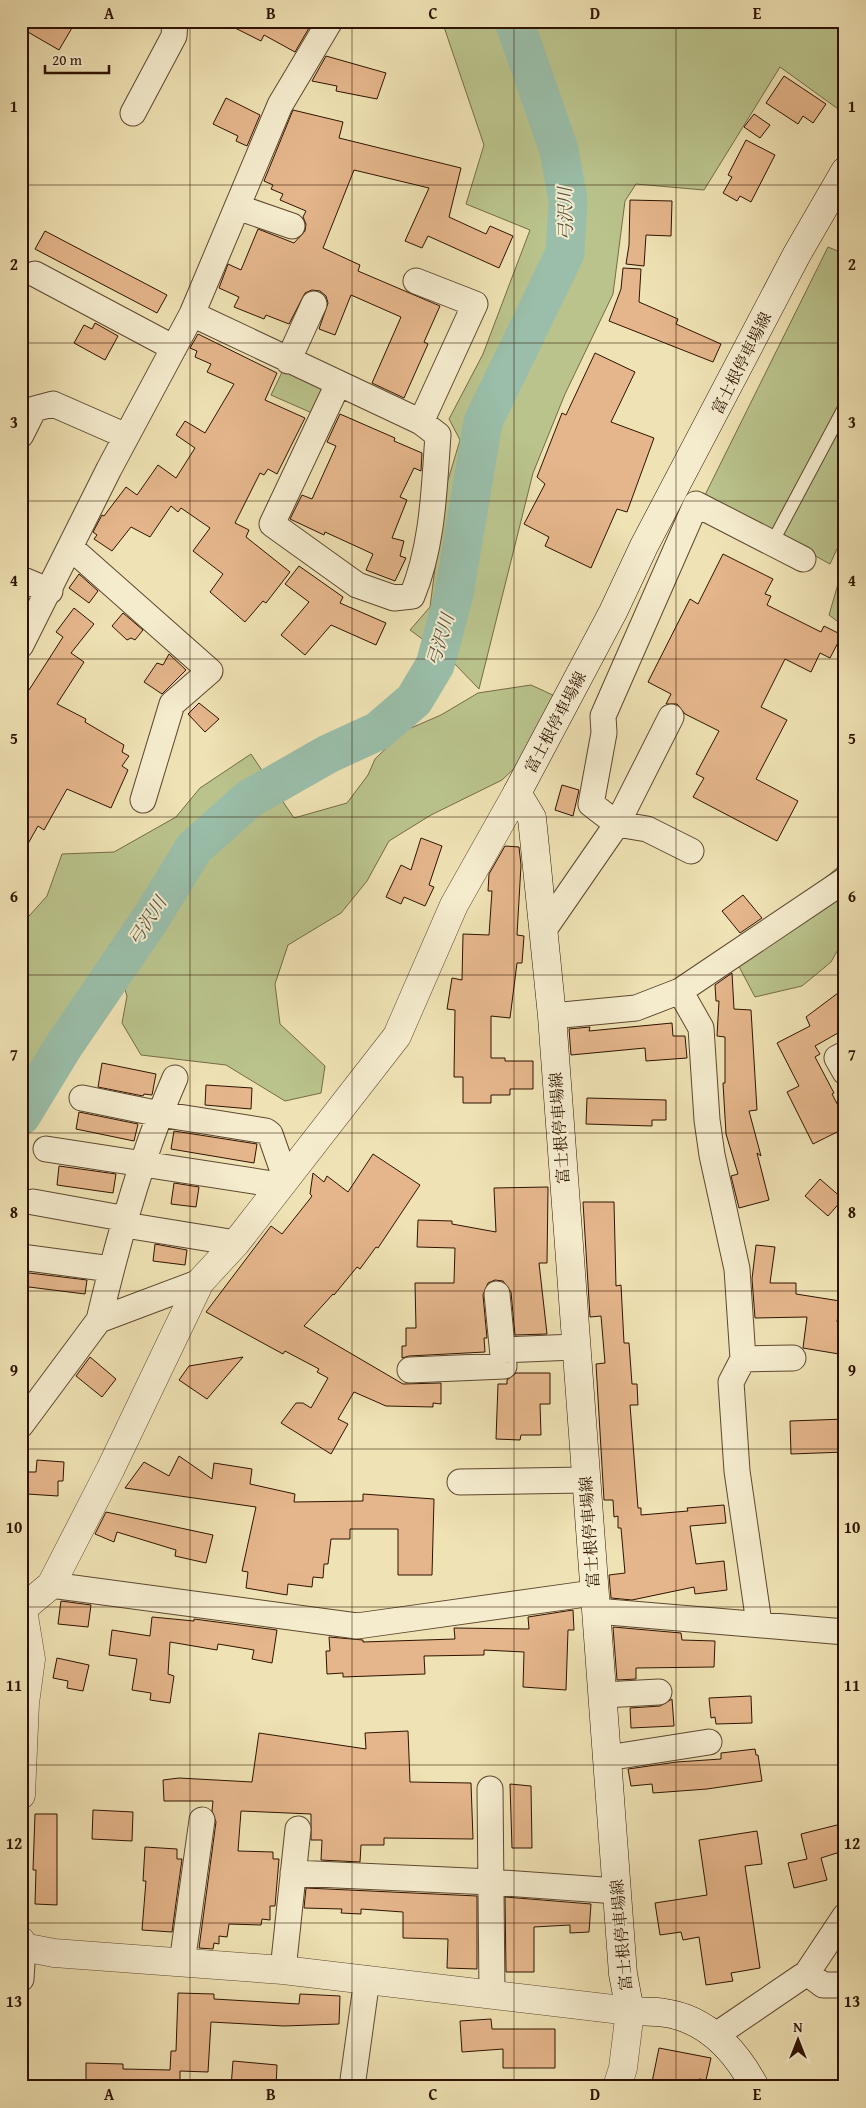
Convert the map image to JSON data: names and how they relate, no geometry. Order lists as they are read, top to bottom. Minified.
{"streets":{"main road":["富士根停車場線"]},"water":["弓沢川"],"scale_bar":"20 m","north":"top","grid":{"columns":["A","B","C","D","E"],"rows":["1","2","3","4","5","6","7","8","9","10","11","12","13"]}}
